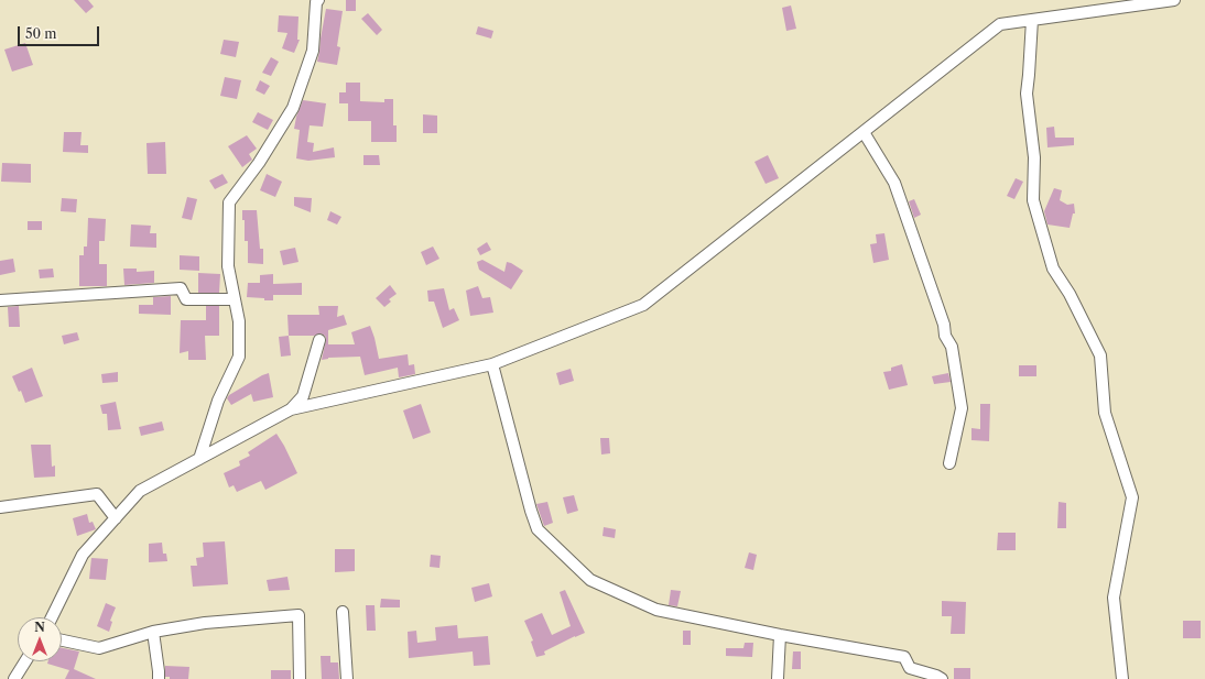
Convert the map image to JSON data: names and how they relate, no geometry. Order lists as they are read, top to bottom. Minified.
{"scale_bar":"50 m","north":"top"}
